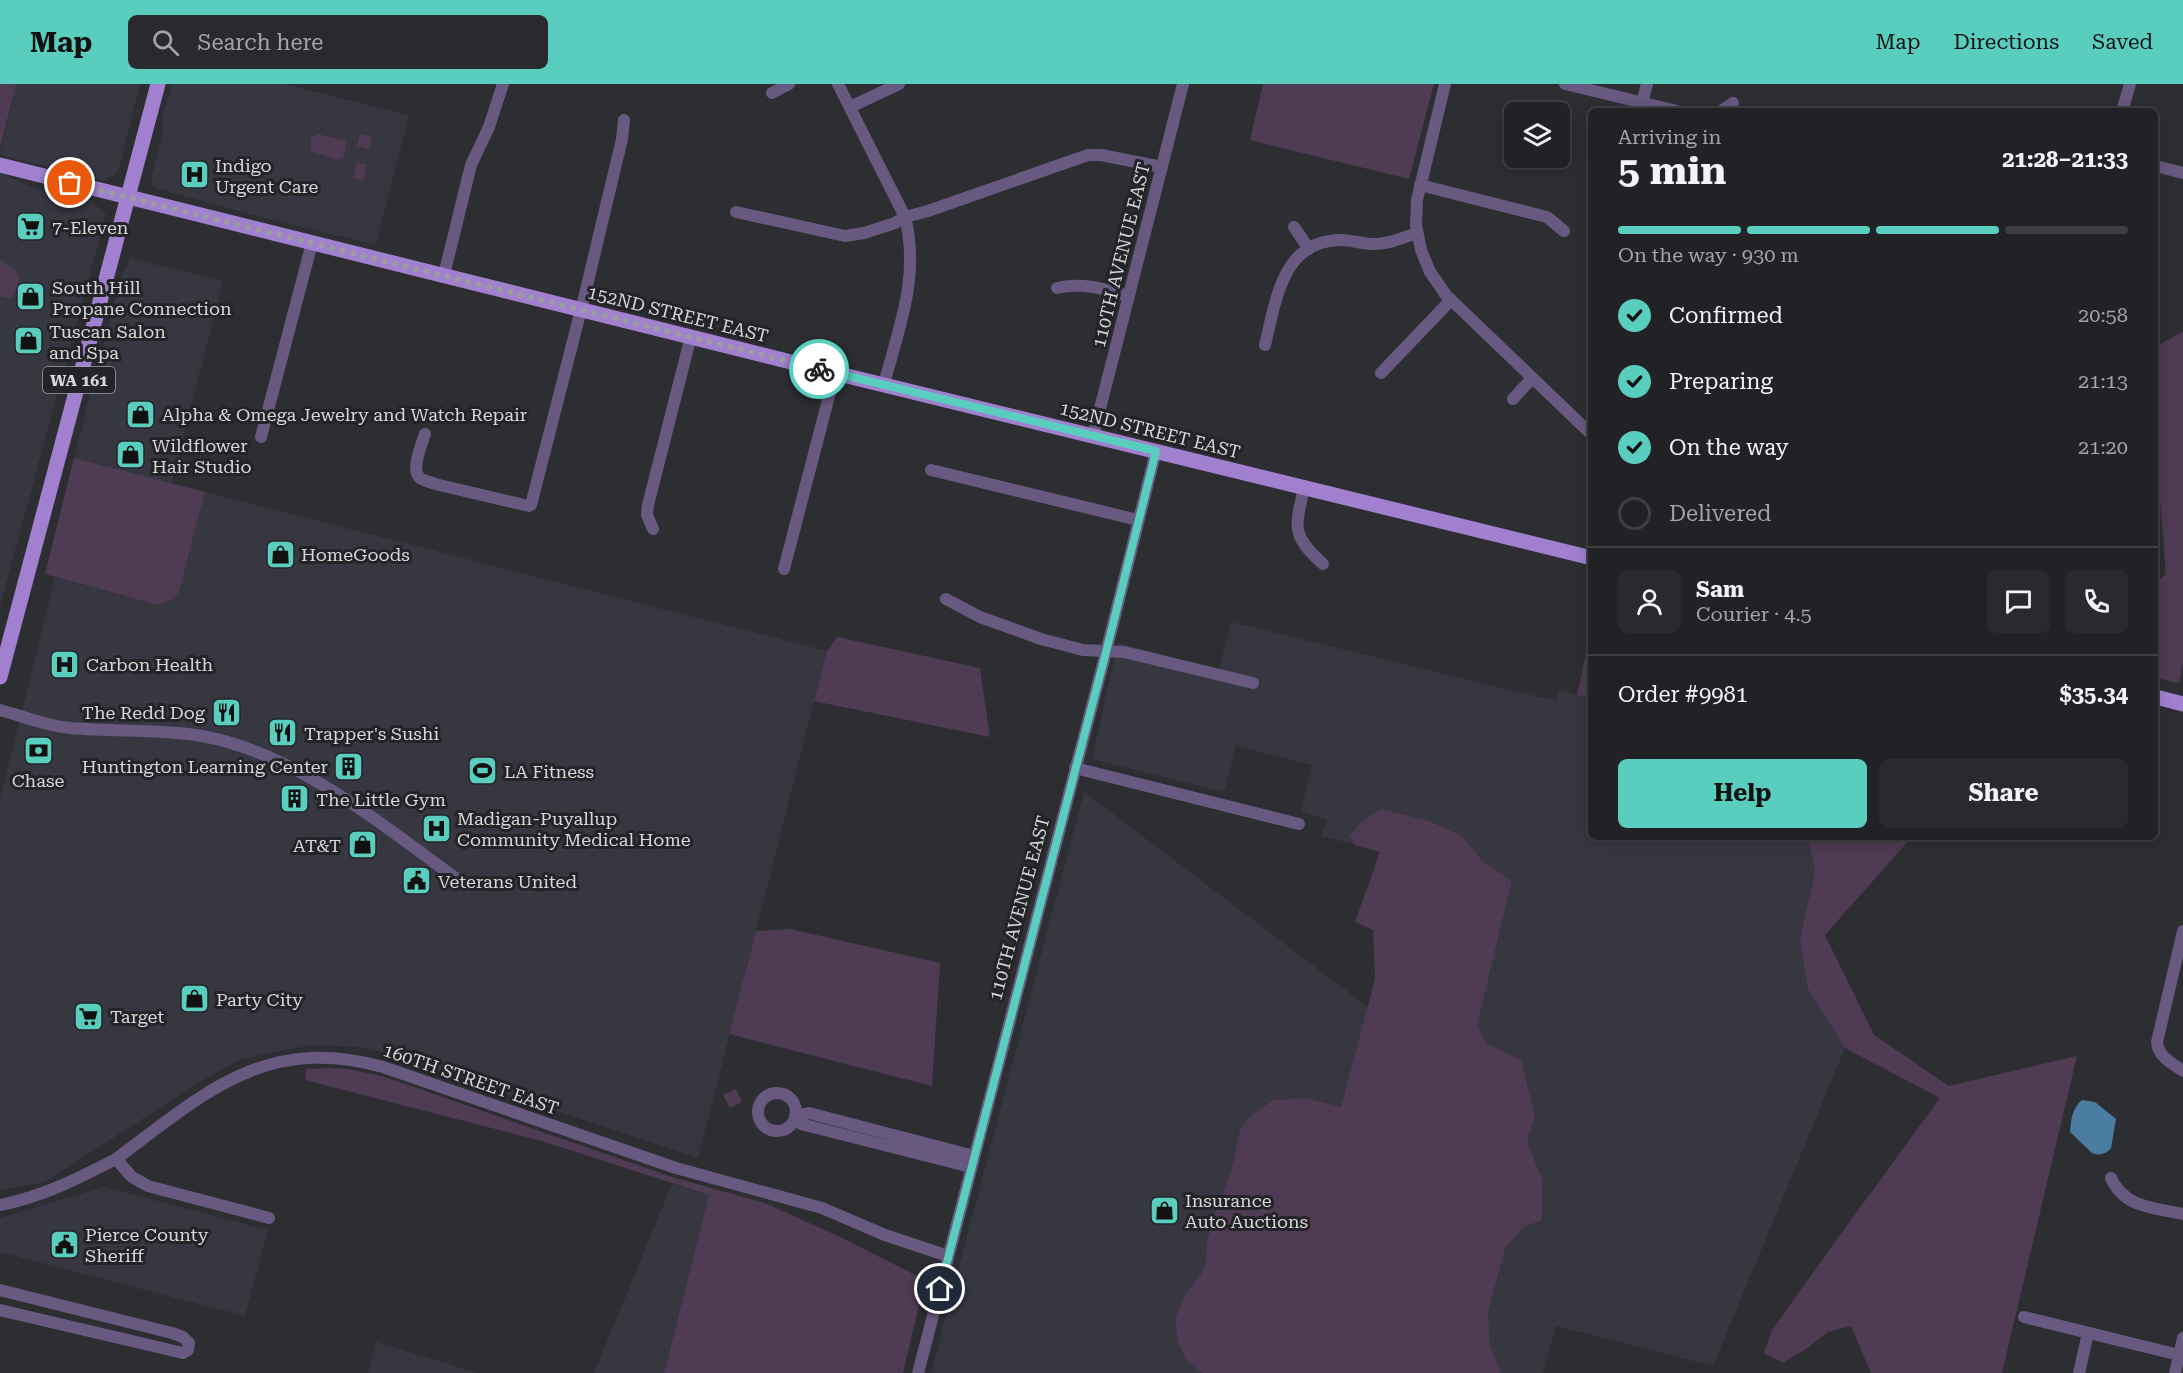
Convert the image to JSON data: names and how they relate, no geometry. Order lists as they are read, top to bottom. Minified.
{"streets":{"main road":["152ND STREET EAST","WA 161"],"street":["110TH AVENUE EAST","160TH STREET EAST"]},"crossings":[["110TH AVENUE EAST","152ND STREET EAST"],["110TH AVENUE EAST","160TH STREET EAST"],["152ND STREET EAST","WA 161"]],"places":{"hospital":["Indigo Urgent Care","Carbon Health","Madigan-Puyallup Community Medical Home"],"supermarket":["7-Eleven","Target"],"shop":["South Hill Propane Connection","Tuscan Salon and Spa","Alpha & Omega Jewelry and Watch Repair","Wildflower Hair Studio","HomeGoods","AT&T","Party City","Insurance Auto Auctions"],"restaurant":["The Redd Dog","Trapper's Sushi"],"bank":["Chase"],"building":["Huntington Learning Center","The Little Gym"],"sports":["LA Fitness"],"public building":["Veterans United","Pierce County Sheriff"]},"page":{"header":"Map","search":"Search here","nav":["Map","Directions","Saved"],"heading":["5 min","Arriving in","21:28–21:33"],"panel":["Sam","Courier · 4.5","Order #9981","$35.34"],"bar":"On the way · 930 m","list":[["Confirmed","20:58"],["Preparing","21:13"],["On the way","21:20"],"Delivered"],"buttons":["Help","Share"]}}
